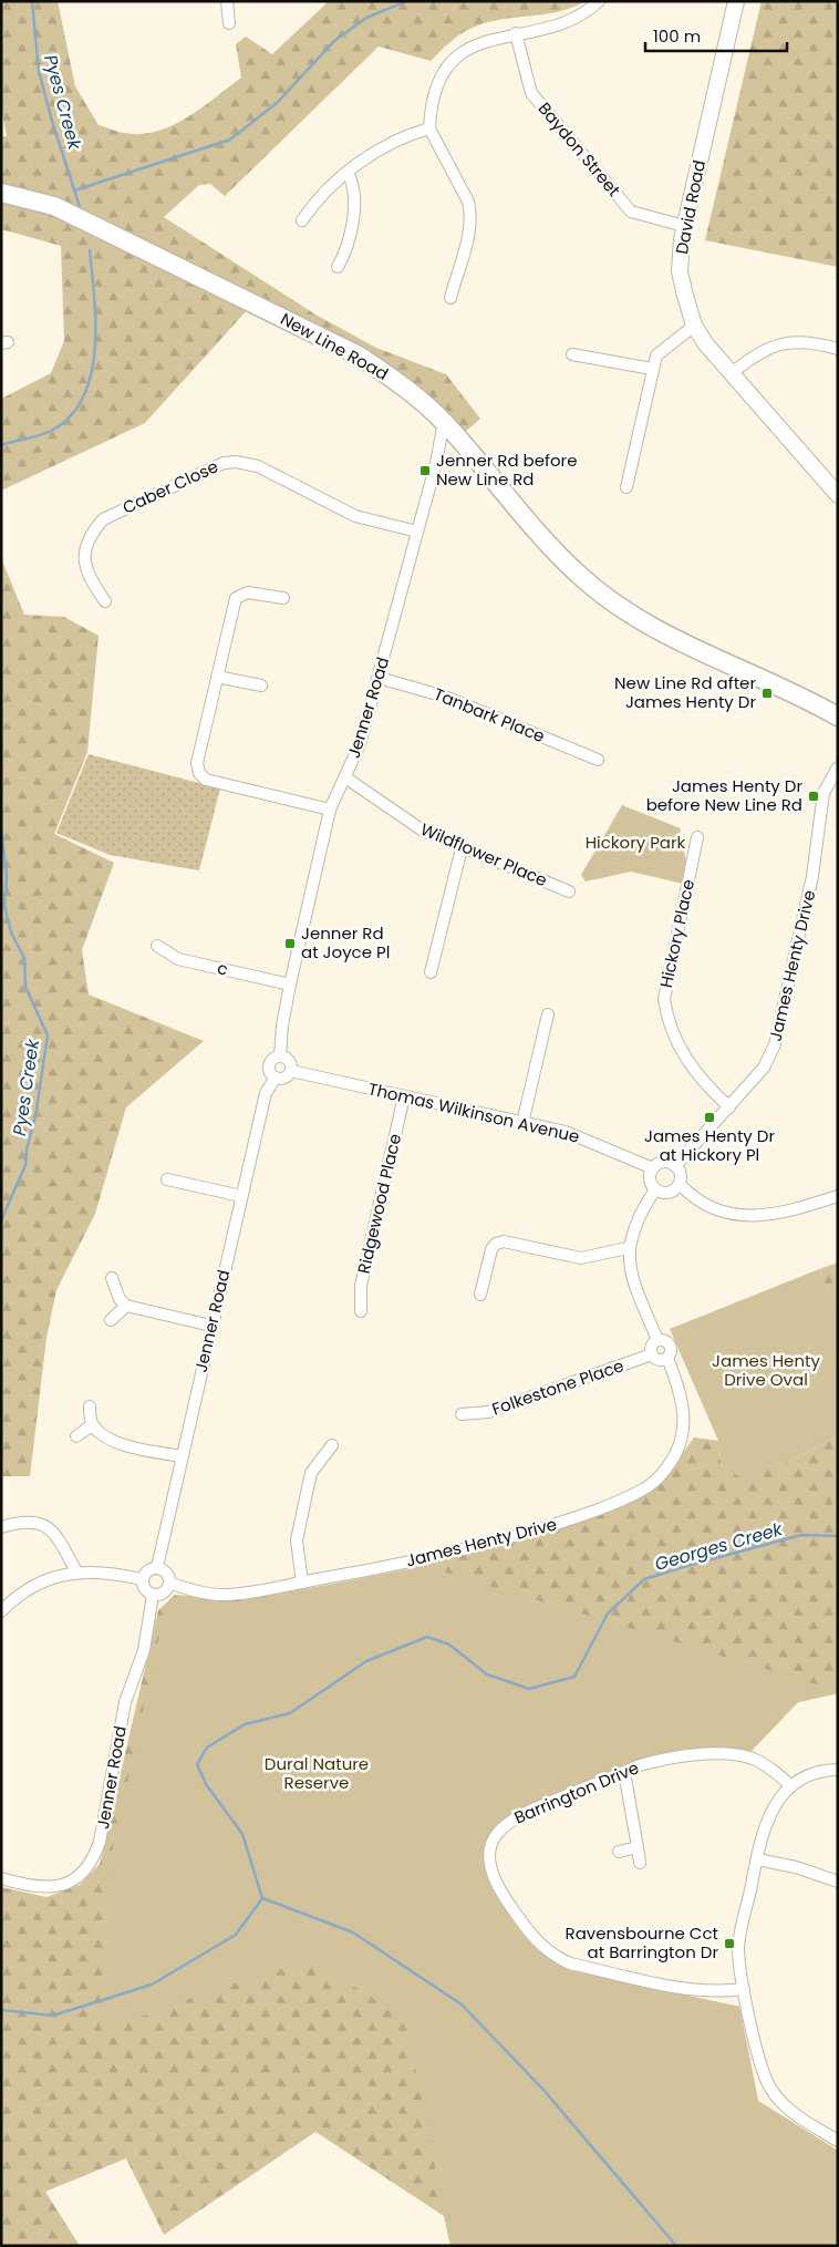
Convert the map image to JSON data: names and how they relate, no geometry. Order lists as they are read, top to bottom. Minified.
{"streets":{"main road":["New Line Road"],"street":["Baydon Street","David Road","Caber Close","Jenner Road","Tanbark Place","Wildflower Place","Hickory Place","James Henty Drive","c","Thomas Wilkinson Avenue","Ridgewood Place","Folkestone Place","Barrington Drive"]},"crossings":[["Baydon Street","David Road"],["New Line Road","Jenner Road"],["Caber Close","Jenner Road"],["Jenner Road","Tanbark Place"],["Jenner Road","Wildflower Place"],["Jenner Road","James Henty Drive"],["Jenner Road","c"],["Jenner Road","Thomas Wilkinson Avenue"],["Hickory Place","James Henty Drive"],["James Henty Drive","Thomas Wilkinson Avenue"],["James Henty Drive","Folkestone Place"],["Thomas Wilkinson Avenue","Ridgewood Place"]],"water":["Pyes Creek","Georges Creek"],"parks":["Hickory Park","James Henty Drive Oval","Dural Nature Reserve"],"places":{"transit":["Jenner Rd before New Line Rd","New Line Rd after James Henty Dr","James Henty Dr before New Line Rd","Jenner Rd at Joyce Pl","James Henty Dr at Hickory Pl","Ravensbourne Cct at Barrington Dr"]},"scale_bar":"100 m"}
